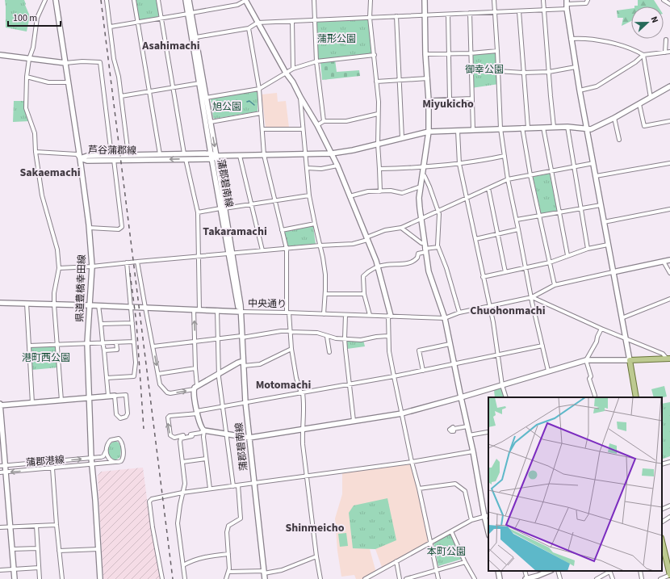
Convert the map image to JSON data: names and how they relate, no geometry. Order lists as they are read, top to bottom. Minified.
{"streets":{"street":["芦谷蒲郡線","蒲郡碧南線","県道豊橋幸田線","中央通り","蒲郡港線"]},"crossings":[["芦谷蒲郡線","蒲郡碧南線"],["芦谷蒲郡線","県道豊橋幸田線"],["蒲郡碧南線","中央通り"],["県道豊橋幸田線","中央通り"],["県道豊橋幸田線","蒲郡港線"]],"districts":["Asahimachi","Miyukicho","Sakaemachi","Takaramachi","Chuohonmachi","Motomachi","Shinmeicho"],"parks":["蒲形公園","御幸公園","旭公園","港町西公園","本町公園"],"scale_bar":"100 m","north":"right"}
